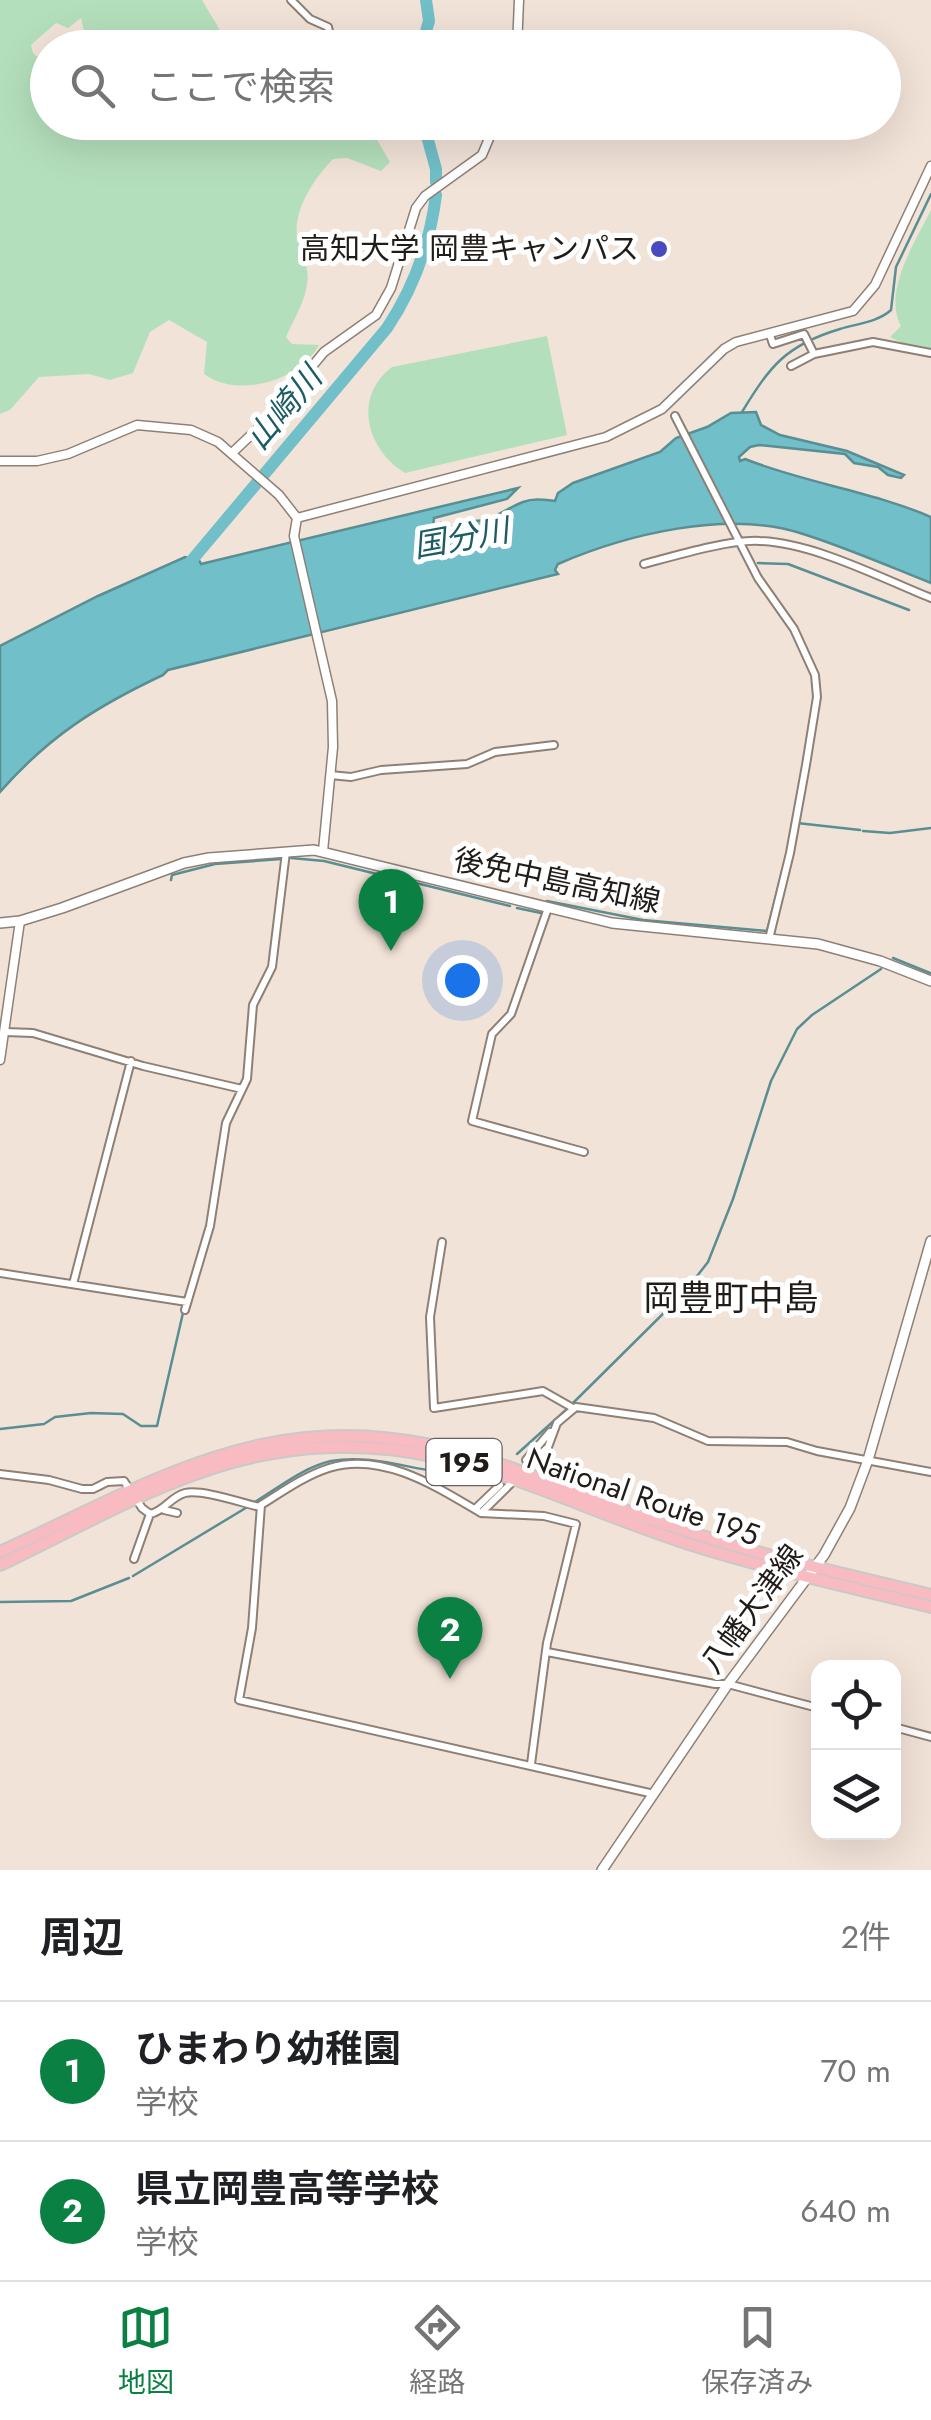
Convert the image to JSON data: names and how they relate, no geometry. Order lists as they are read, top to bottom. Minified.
{"streets":{"highway":["195","National Route 195"],"main road":["後免中島高知線","八幡大津線"]},"crossings":[["National Route 195","八幡大津線"]],"districts":["岡豊町中島"],"water":["山崎川","国分川"],"places":["高知大学 岡豊キャンパス"],"page":{"search":"ここで検索","pins":["1","2"],"heading":["周辺","2件"],"list":[{"mark":"1","name":"ひまわり幼稚園","note":"学校","value":"70 m"},{"mark":"2","name":"県立岡豊高等学校","note":"学校","value":"640 m"}],"nav":["地図","経路","保存済み"]}}
